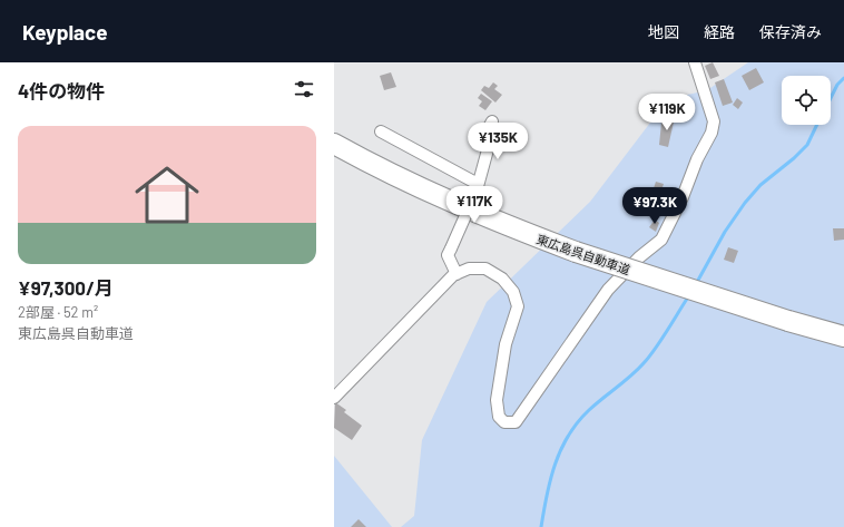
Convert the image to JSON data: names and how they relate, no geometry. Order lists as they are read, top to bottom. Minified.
{"streets":{"highway":["東広島呉自動車道"]},"page":{"header":"Keyplace","nav":["地図","経路","保存済み"],"heading":"4件の物件","price":["¥119K","¥135K","¥117K","¥97.3K"],"list":[{"name":"¥97,300/月","note":"2部屋 · 52 m² · 東広島呉自動車道"}]}}
